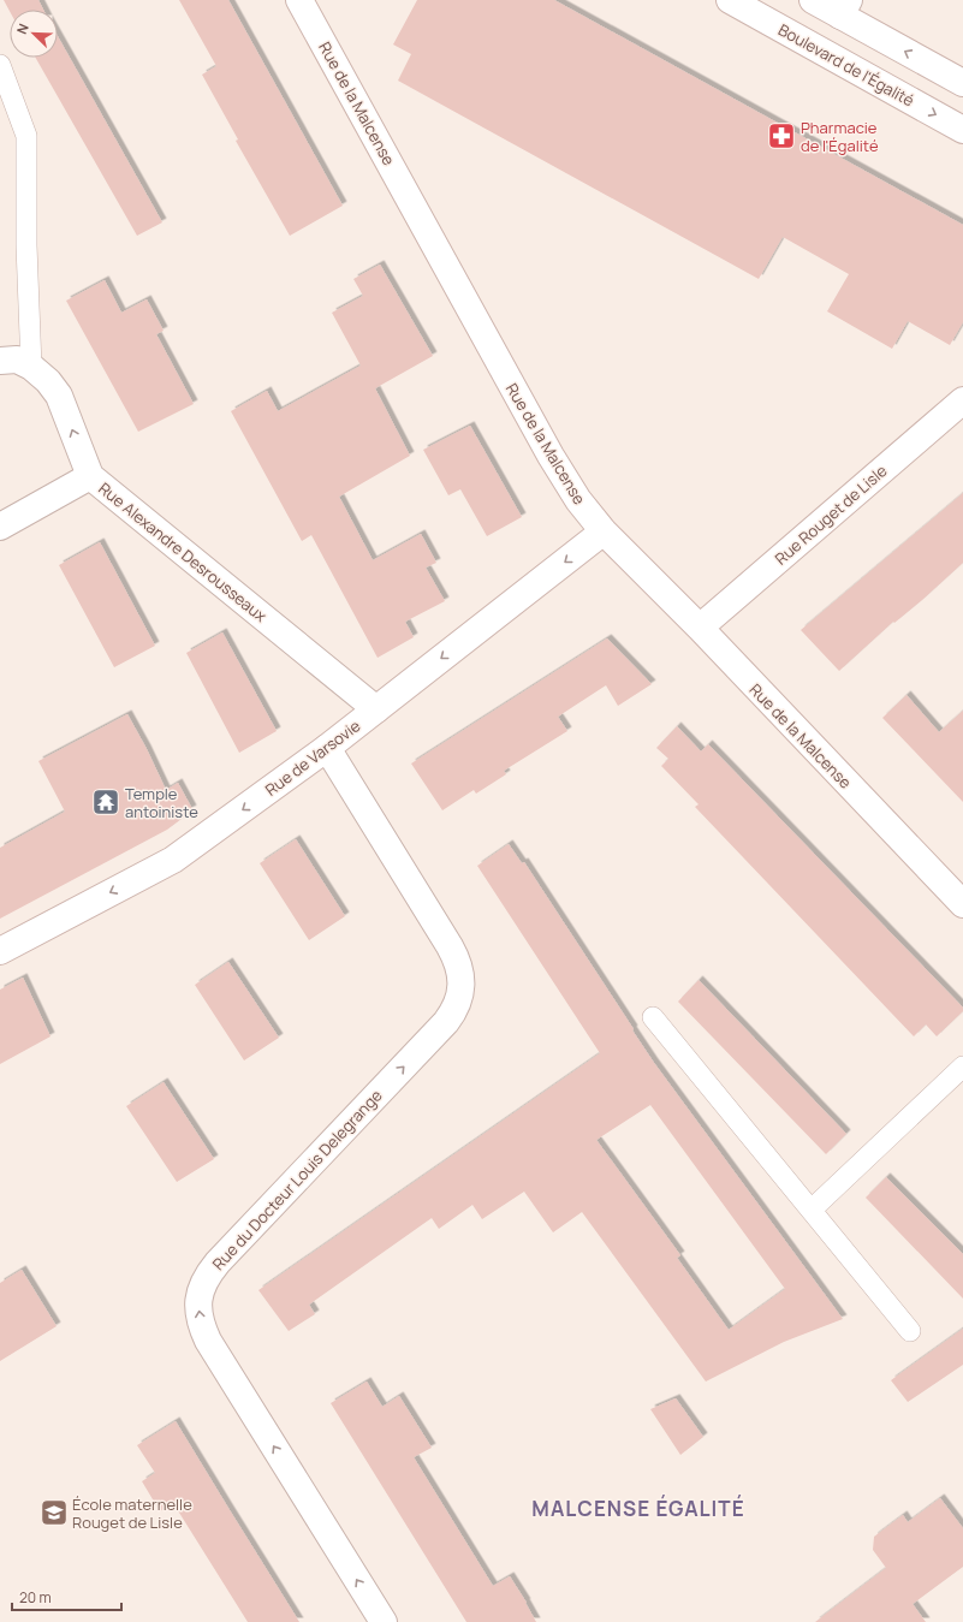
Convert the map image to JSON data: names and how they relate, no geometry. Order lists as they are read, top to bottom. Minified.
{"streets":{"street":["Boulevard de l'Égalité","Rue de la Malcense","Rue Rouget de Lisle","Rue Alexandre Desrousseaux","Rue de Varsovie","Rue du Docteur Louis Delegrange"]},"crossings":[["Rue de la Malcense","Rue Rouget de Lisle"],["Rue de la Malcense","Rue de Varsovie"],["Rue Alexandre Desrousseaux","Rue de Varsovie"],["Rue de Varsovie","Rue du Docteur Louis Delegrange"]],"one_way":["Rue de Varsovie","Rue du Docteur Louis Delegrange"],"districts":["MALCENSE ÉGALITÉ"],"places":{"pharmacy":["Pharmacie de l'Égalité"],"temple":["Temple antoiniste"],"school or university":["École maternelle Rouget de Lisle"]},"scale_bar":"20 m","north":"top left"}
